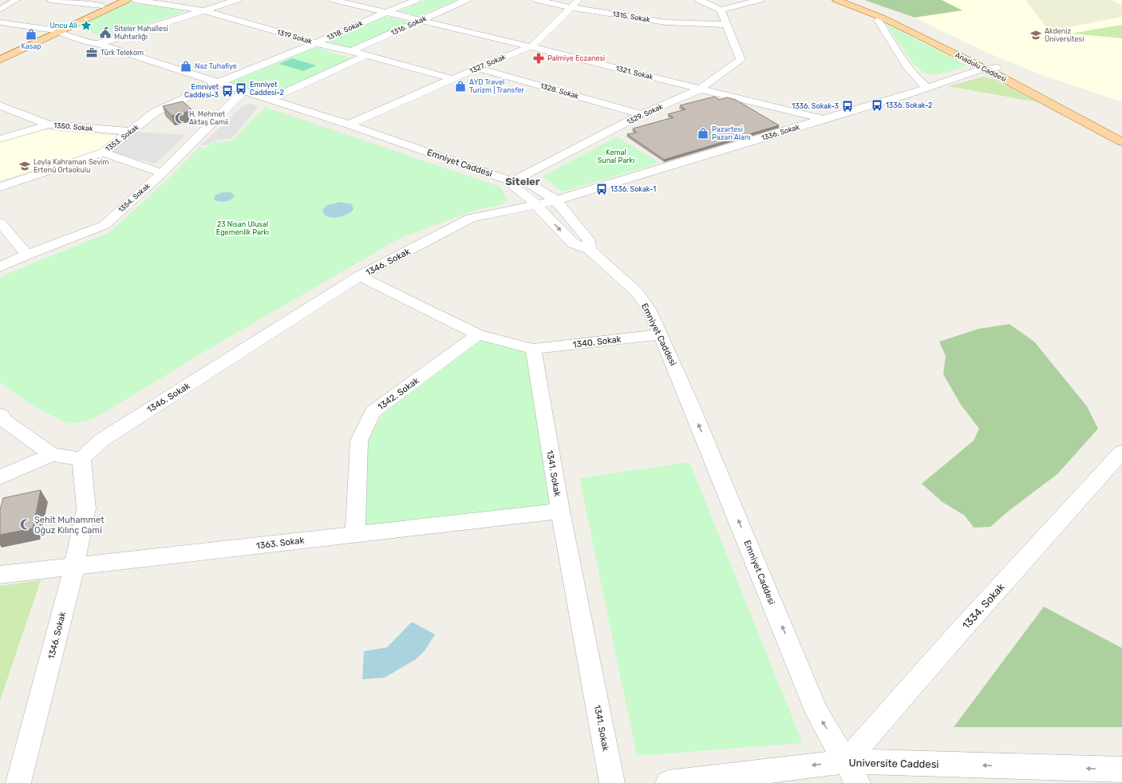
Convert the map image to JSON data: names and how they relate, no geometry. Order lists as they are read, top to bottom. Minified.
{"streets":{"main road":["Anadolu Caddesi"],"street":["1315. Sokak","1316. Sokak","1318. Sokak","1319 Sokak","1327. Sokak","1321. Sokak","1328. Sokak","1329. Sokak","1350. Sokak","1336. Sokak","1353. Sokak","Emniyet Caddesi","1354. Sokak","1346. Sokak","1340. Sokak","1342. Sokak","1341. Sokak","1363. Sokak","1334. Sokak","Universite Caddesi"]},"crossings":[["1315. Sokak","1327. Sokak"],["1315. Sokak","1329. Sokak"],["1316. Sokak","1319 Sokak"],["1316. Sokak","1321. Sokak"],["1318. Sokak","1319 Sokak"],["1318. Sokak","1321. Sokak"],["1318. Sokak","1353. Sokak"],["1318. Sokak","Emniyet Caddesi"],["1319 Sokak","1327. Sokak"],["1327. Sokak","1321. Sokak"],["1327. Sokak","1328. Sokak"],["1327. Sokak","Emniyet Caddesi"],["Anadolu Caddesi","1336. Sokak"],["1321. Sokak","1329. Sokak"],["1321. Sokak","1336. Sokak"],["1328. Sokak","1329. Sokak"],["1329. Sokak","Emniyet Caddesi"],["1350. Sokak","1353. Sokak"],["1336. Sokak","Emniyet Caddesi"],["1336. Sokak","1346. Sokak"],["1353. Sokak","Emniyet Caddesi"],["Emniyet Caddesi","1354. Sokak"],["Emniyet Caddesi","1346. Sokak"],["Emniyet Caddesi","1340. Sokak"],["Emniyet Caddesi","1334. Sokak"],["Emniyet Caddesi","Universite Caddesi"],["1346. Sokak","1363. Sokak"],["1340. Sokak","1341. Sokak"],["1342. Sokak","1363. Sokak"],["1341. Sokak","1363. Sokak"],["1334. Sokak","Universite Caddesi"]],"one_way":["Emniyet Caddesi","Universite Caddesi"],"districts":["Siteler"],"parks":["Kemal Sunal Parkı","23 Nisan Ulusal Egemenlik Parkı"],"places":{"place":["Uncu Ali"],"public building":["Siteler Mahallesi Muhtarlığı"],"shop":["Kasap","Naz Tuhafiye","AYD Travel Turizm | Transfer","Pazartesi Pazarı Alanı"],"school or university":["Akdeniz Üniversitesi","Leyla Kahraman Sevim Ertenü Ortaokulu"],"office":["Türk Telekom"],"pharmacy":["Palmiye Eczanesi"],"bus stop":["Emniyet Caddesi-2","Emniyet Caddesi-3","1336. Sokak-2","1336. Sokak-3","1336. Sokak-1"],"mosque":["H. Mehmet Aktaş Camii","Şehit Muhammet Oğuz Kılınç Cami"]}}
